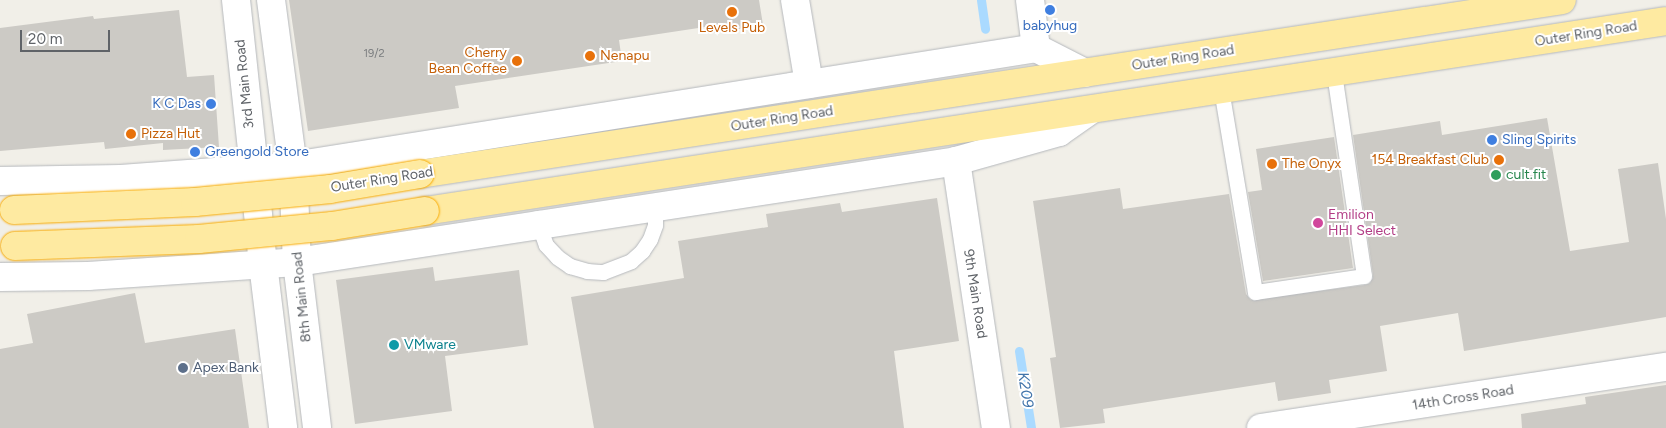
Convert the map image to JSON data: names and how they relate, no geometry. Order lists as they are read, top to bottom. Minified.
{"streets":{"highway":["Outer Ring Road"],"main road":["3rd Main Road","9th Main Road","8th Main Road","14th Cross Road"]},"crossings":[["Outer Ring Road","9th Main Road"],["Outer Ring Road","8th Main Road"]],"water":["K209"],"places":["babyhug","Levels Pub","Nenapu","Cherry Bean Coffee","K C Das","Pizza Hut","Sling Spirits","Greengold Store","154 Breakfast Club","The Onyx","cult.fit","Emilion HHI Select","VMware","Apex Bank"],"house_numbers":["19/2"],"scale_bar":"20 m"}
